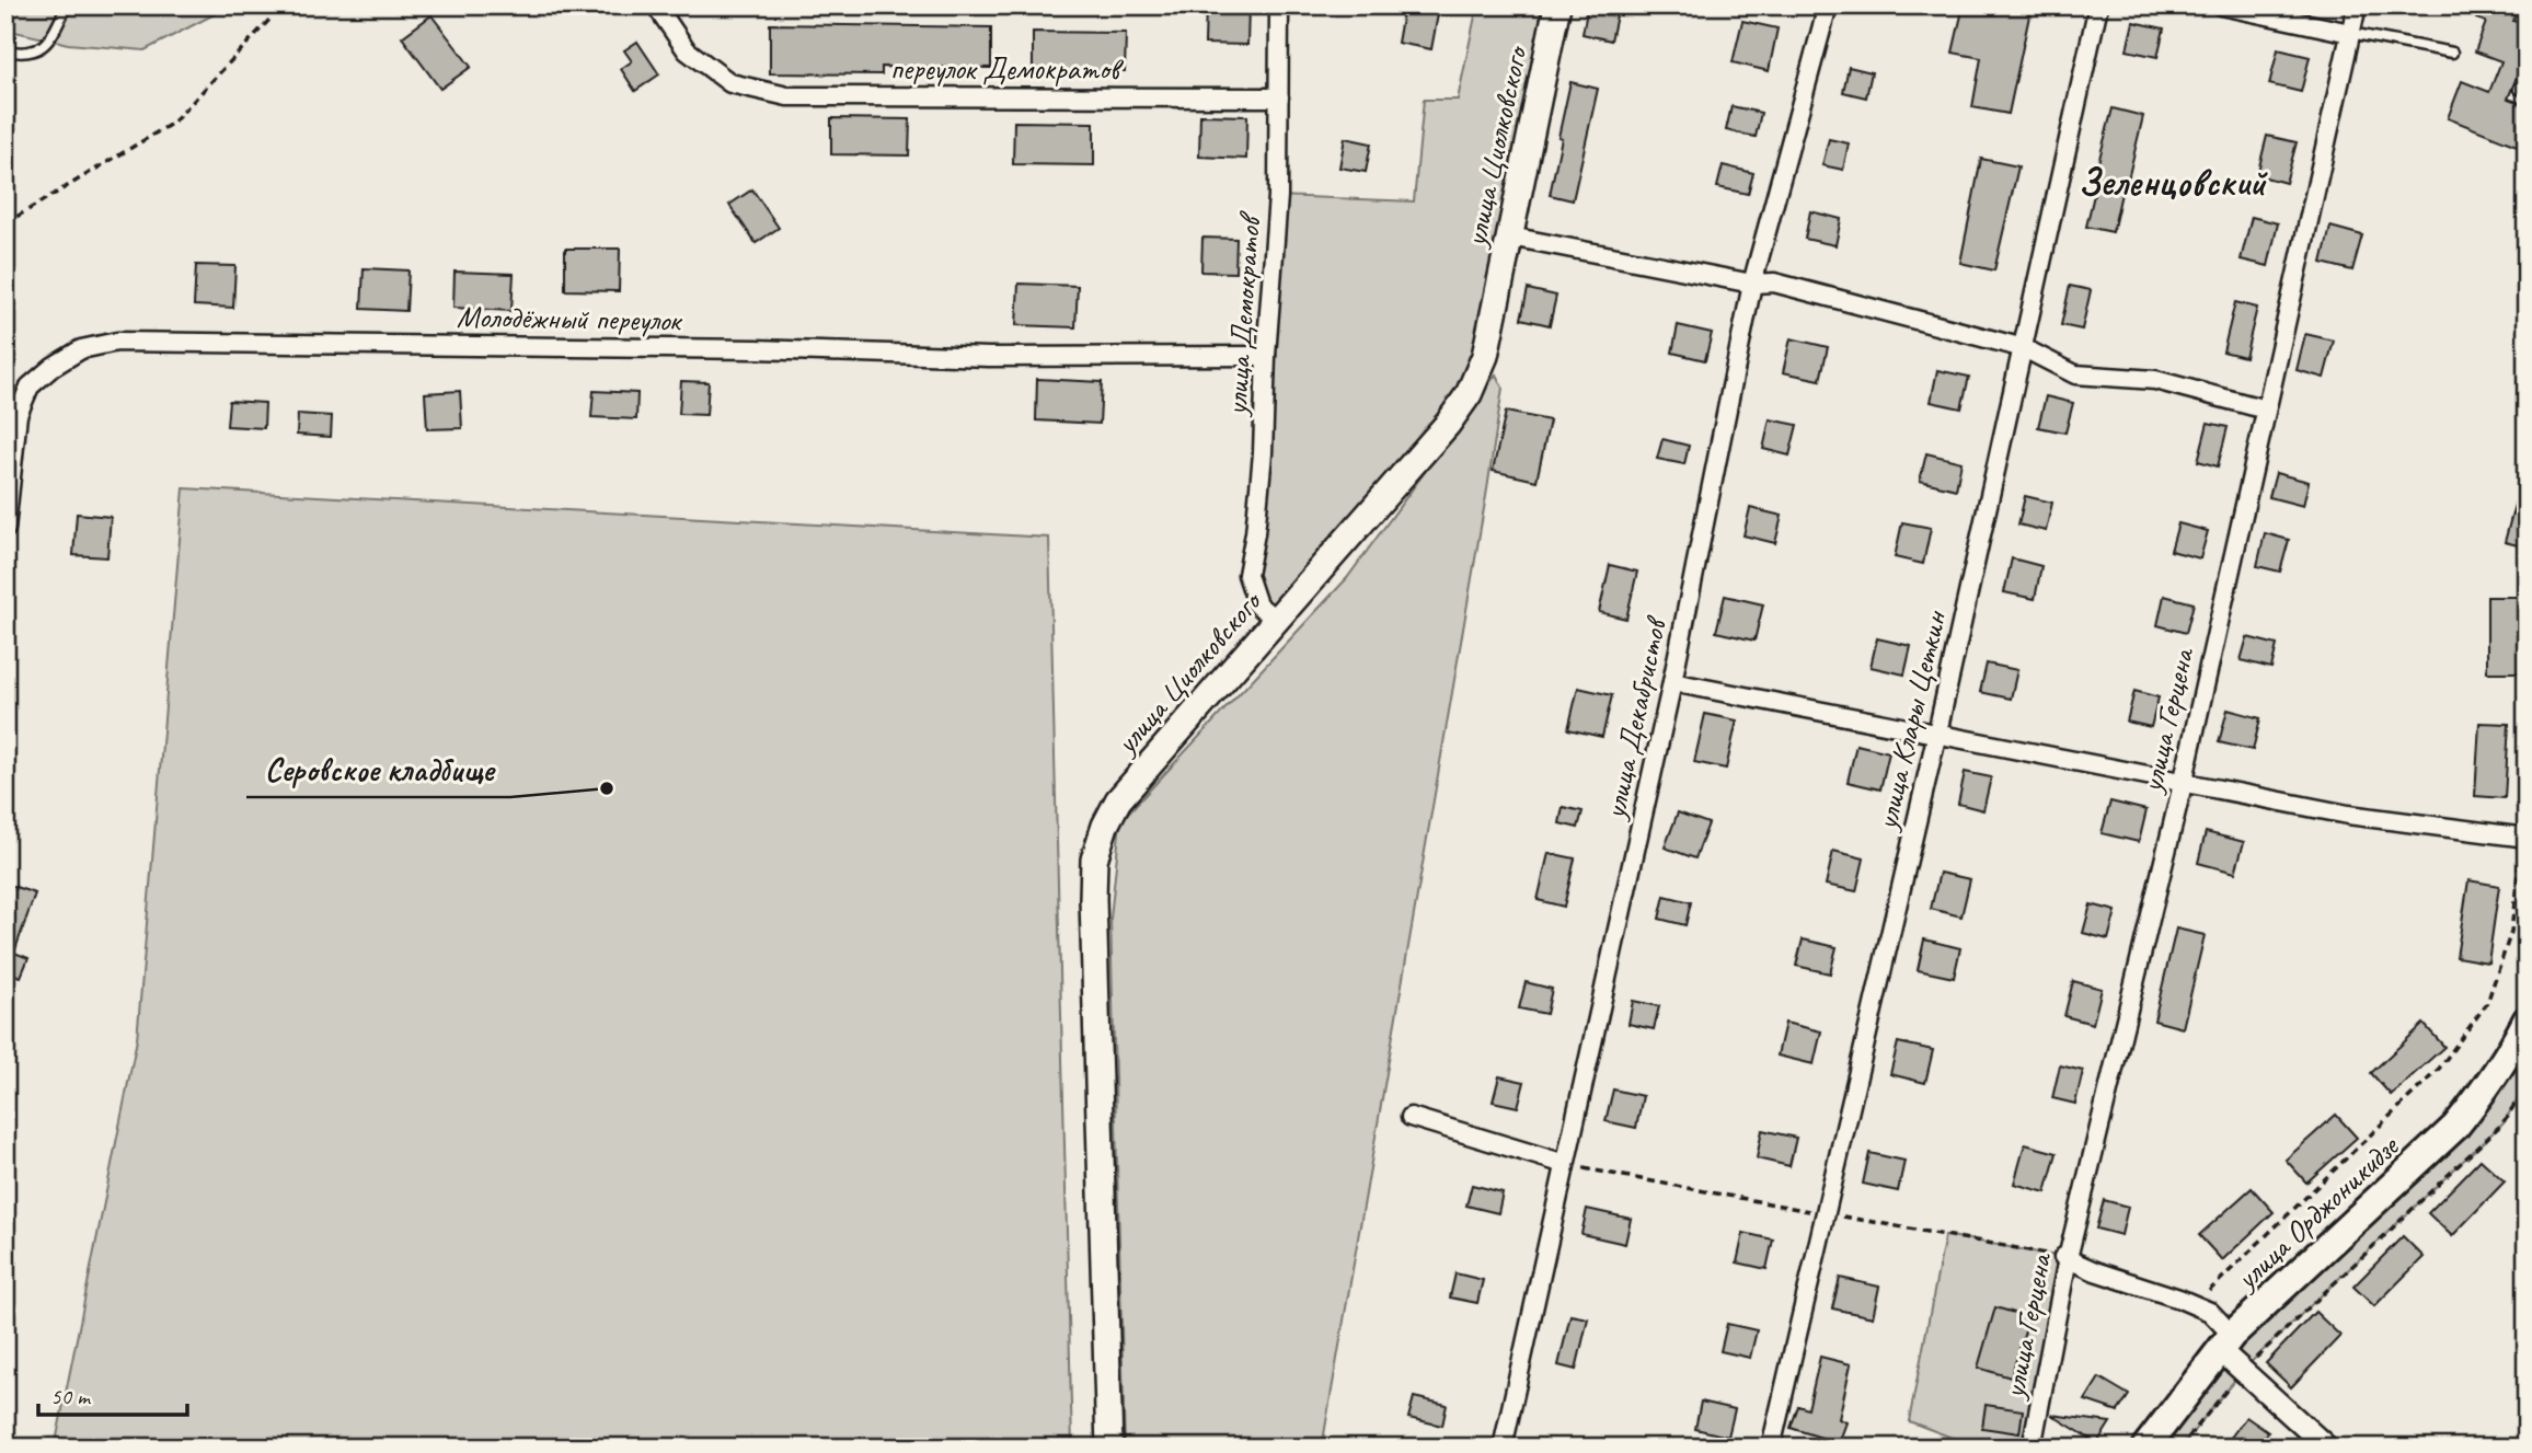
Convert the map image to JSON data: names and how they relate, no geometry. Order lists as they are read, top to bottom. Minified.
{"streets":{"main road":["улица Циолковского","улица Орджоникидзе"],"street":["переулок Демократов","улица Демократов","Молодёжный переулок","улица Декабристов","улица Клары Цеткин","улица Герцена"]},"crossings":[["переулок Демократов","улица Демократов"],["улица Циолковского","улица Демократов"],["улица Демократов","Молодёжный переулок"]],"districts":["Зеленцовский"],"places":["Серовское кладбище"],"scale_bar":"50 m"}
